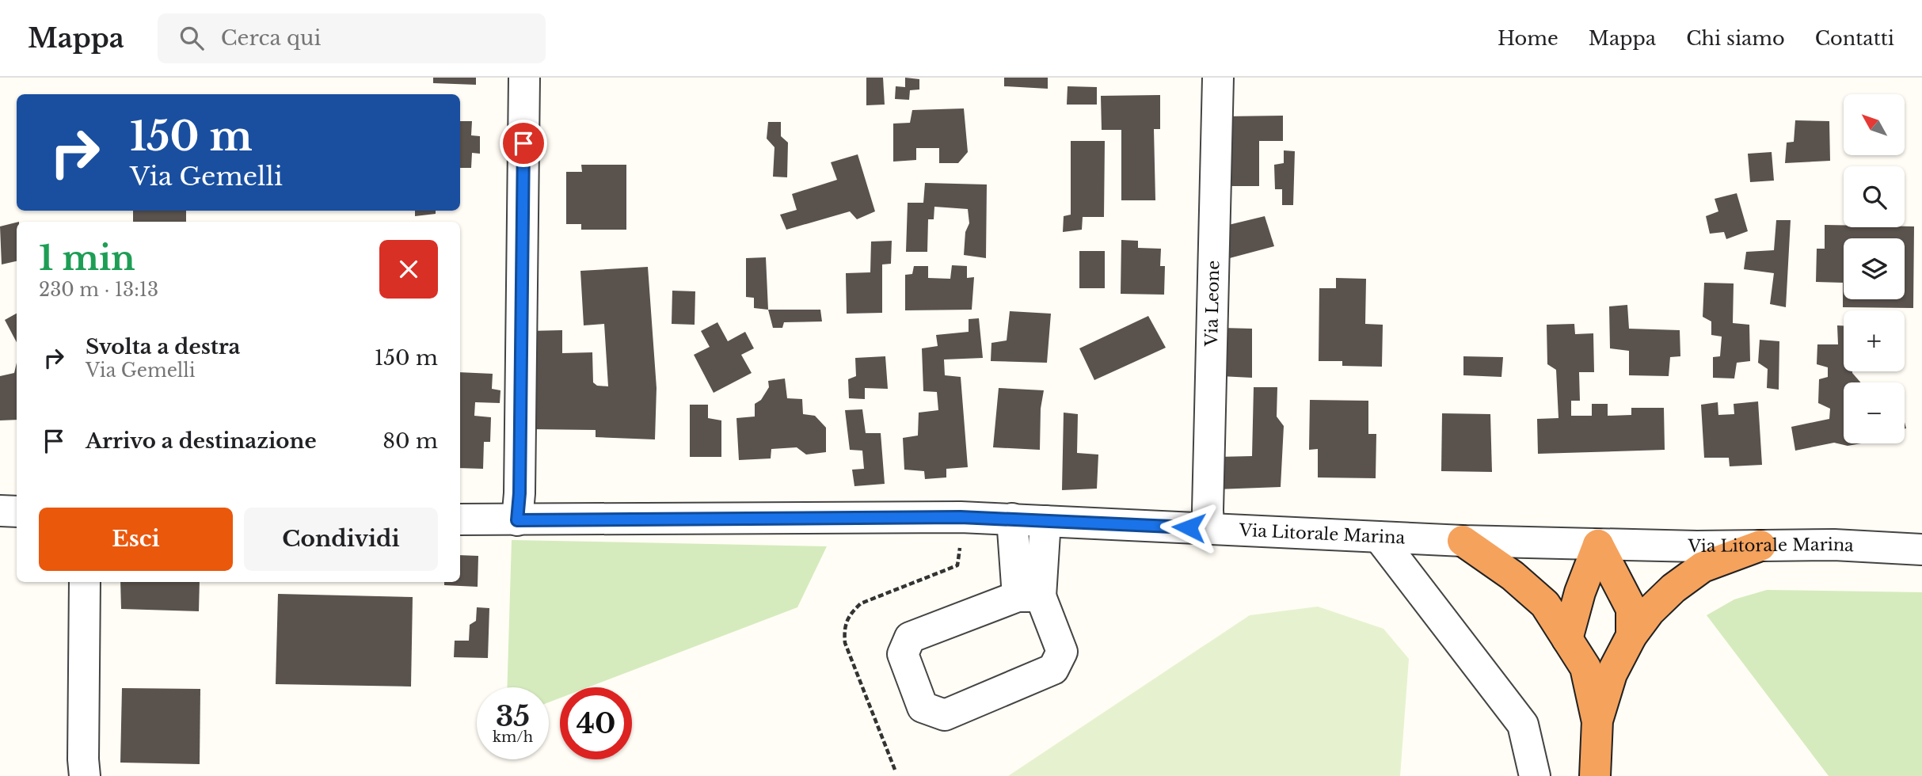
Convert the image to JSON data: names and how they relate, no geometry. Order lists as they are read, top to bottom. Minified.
{"streets":{"street":["Via Leone","Via Litorale Marina"]},"crossings":[["Via Leone","Via Litorale Marina"]],"north":"top left","page":{"header":"Mappa","search":"Cerca qui","nav":["Home","Mappa","Chi siamo","Contatti"],"map_buttons":["+","−"],"turn":["150 m","Via Gemelli"],"heading":["1 min","230 m · 13:13"],"list":[{"name":"Svolta a destra","note":"Via Gemelli","value":"150 m"},{"name":"Arrivo a destinazione","value":"80 m"}],"buttons":["Esci","Condividi"],"speed":"35 km/h","limit":"40"}}
